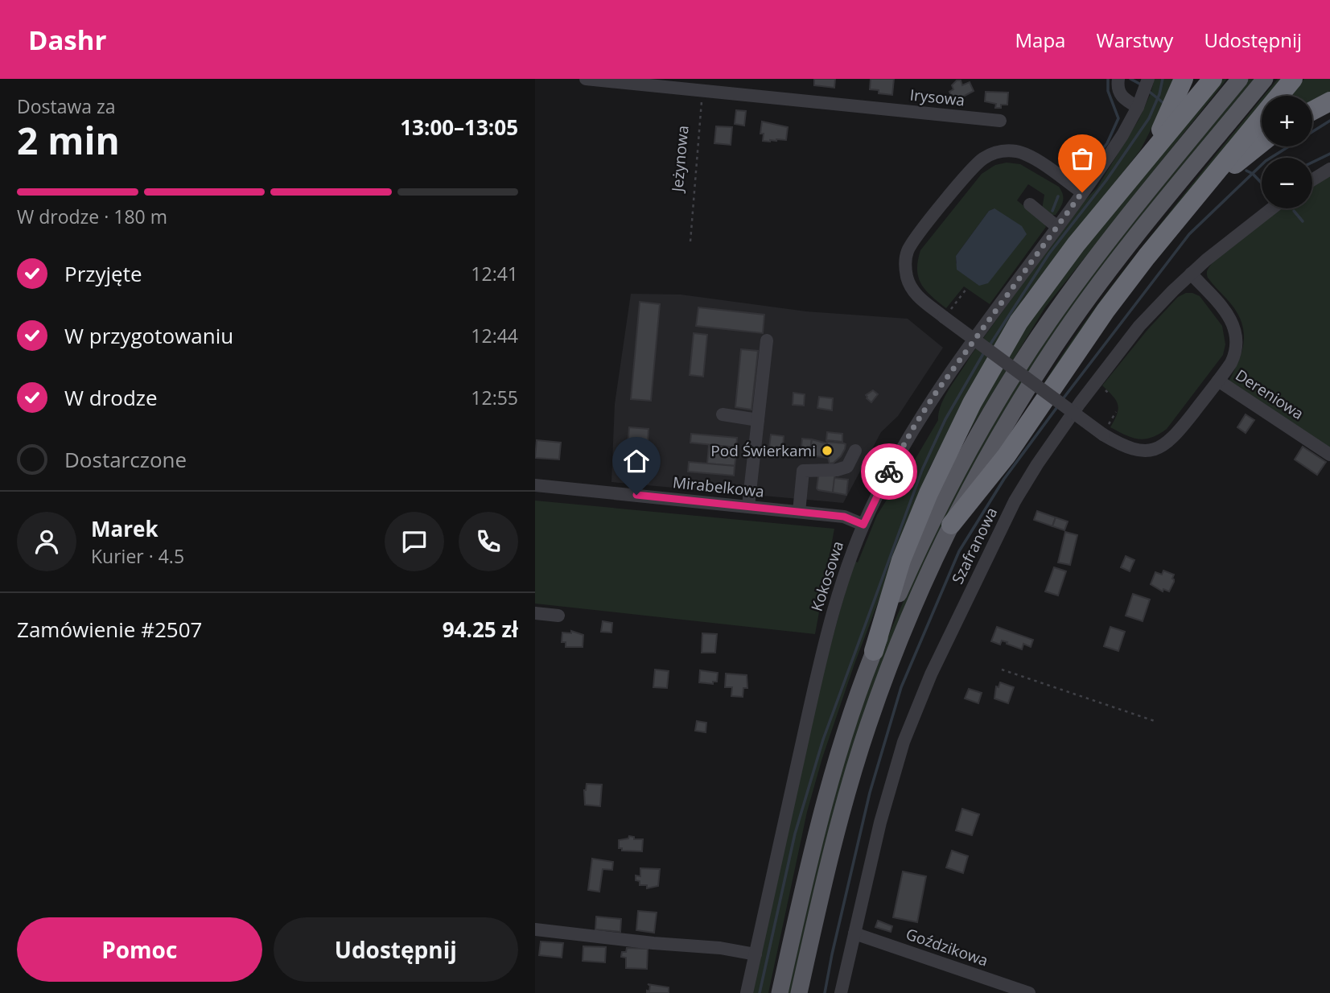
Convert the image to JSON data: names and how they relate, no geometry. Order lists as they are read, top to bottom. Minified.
{"streets":{"street":["Irysowa","Dereniowa","Mirabelkowa","Szafranowa","Kokosowa","Goździkowa"],"path":["Jeżynowa"]},"crossings":[["Irysowa","Jeżynowa"],["Mirabelkowa","Kokosowa"],["Szafranowa","Goździkowa"]],"places":["Pod Świerkami"],"page":{"header":"Dashr","nav":["Mapa","Warstwy","Udostępnij"],"heading":["2 min","Dostawa za","13:00–13:05"],"panel":["Marek","Kurier · 4.5","Zamówienie #2507","94.25 zł"],"map_buttons":["+","−"],"bar":"W drodze · 180 m","list":[["Przyjęte","12:41"],["W przygotowaniu","12:44"],["W drodze","12:55"],"Dostarczone"],"buttons":["Pomoc","Udostępnij"]}}
